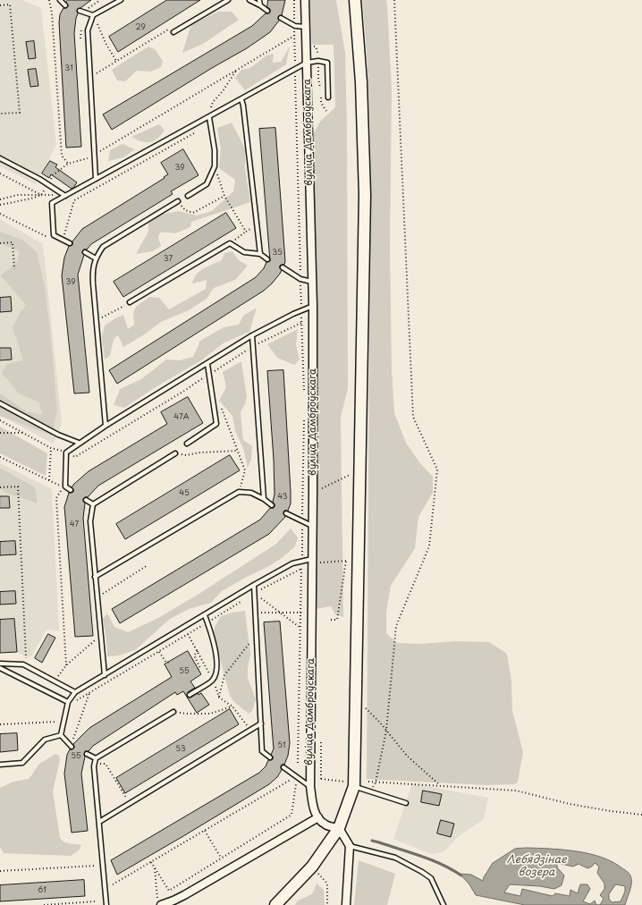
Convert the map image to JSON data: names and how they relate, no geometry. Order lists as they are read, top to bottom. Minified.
{"streets":{"street":["вуліца Дамброўскага"]},"water":["Лебядзінае возера"],"house_numbers":["29","31","39","35","37","39","47А","45","43","47","55","51","53","55","61"]}
